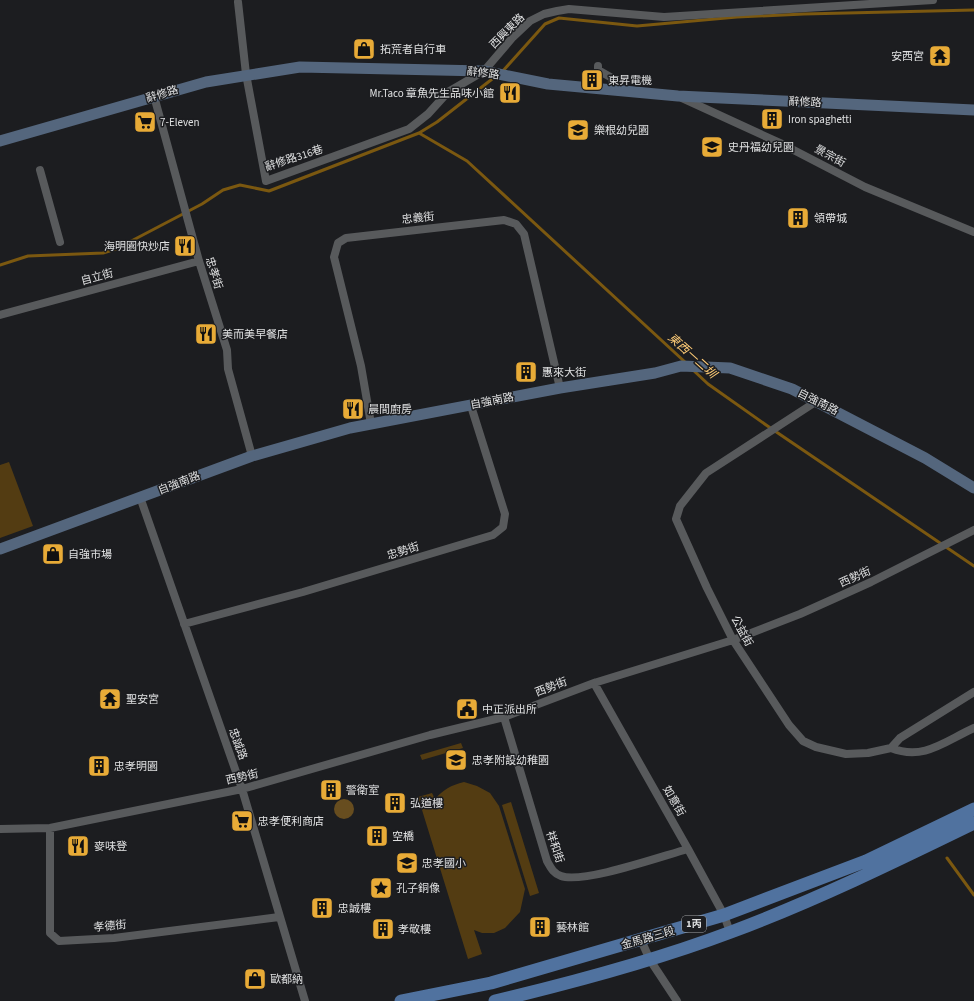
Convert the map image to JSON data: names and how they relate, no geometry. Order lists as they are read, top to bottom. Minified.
{"streets":{"main road":["1丙","金馬路三段"],"street":["西興東路","辭修路","景宗街","辭修路316巷","忠義街","忠孝街","自立街","自強南路","忠勢街","西勢街","公益街","忠誠路","如意街","祥和街","孝德街"]},"crossings":[["西興東路","辭修路"],["西興東路","辭修路316巷"],["辭修路","景宗街"],["辭修路","辭修路316巷"],["辭修路","忠孝街"],["忠義街","自強南路"],["忠孝街","自立街"],["忠孝街","自強南路"],["自強南路","忠勢街"],["自強南路","公益街"],["自強南路","忠誠路"],["忠勢街","忠誠路"],["西勢街","公益街"],["西勢街","忠誠路"],["西勢街","如意街"],["西勢街","祥和街"],["西勢街","孝德街"],["忠誠路","孝德街"],["如意街","祥和街"],["如意街","金馬路三段"]],"water":["東西一二圳"],"places":{"shop":["拓荒者自行車","自強市場","歐都納"],"temple":["安西宮","聖安宮"],"building":["東昇電機","Iron spaghetti","領帶城","惠來大街","忠孝明園","警衛室","弘道樓","空橋","忠誠樓","藝林館","孝敬樓"],"restaurant":["Mr.Taco 章魚先生品味小館","海明園快炒店","美而美早餐店","晨間廚房","麥味登"],"supermarket":["7-Eleven","忠孝便利商店"],"school or university":["樂根幼兒園","史丹福幼兒園","忠孝附設幼稚園","忠孝國小"],"public building":["中正派出所"],"place":["孔子銅像"]}}
